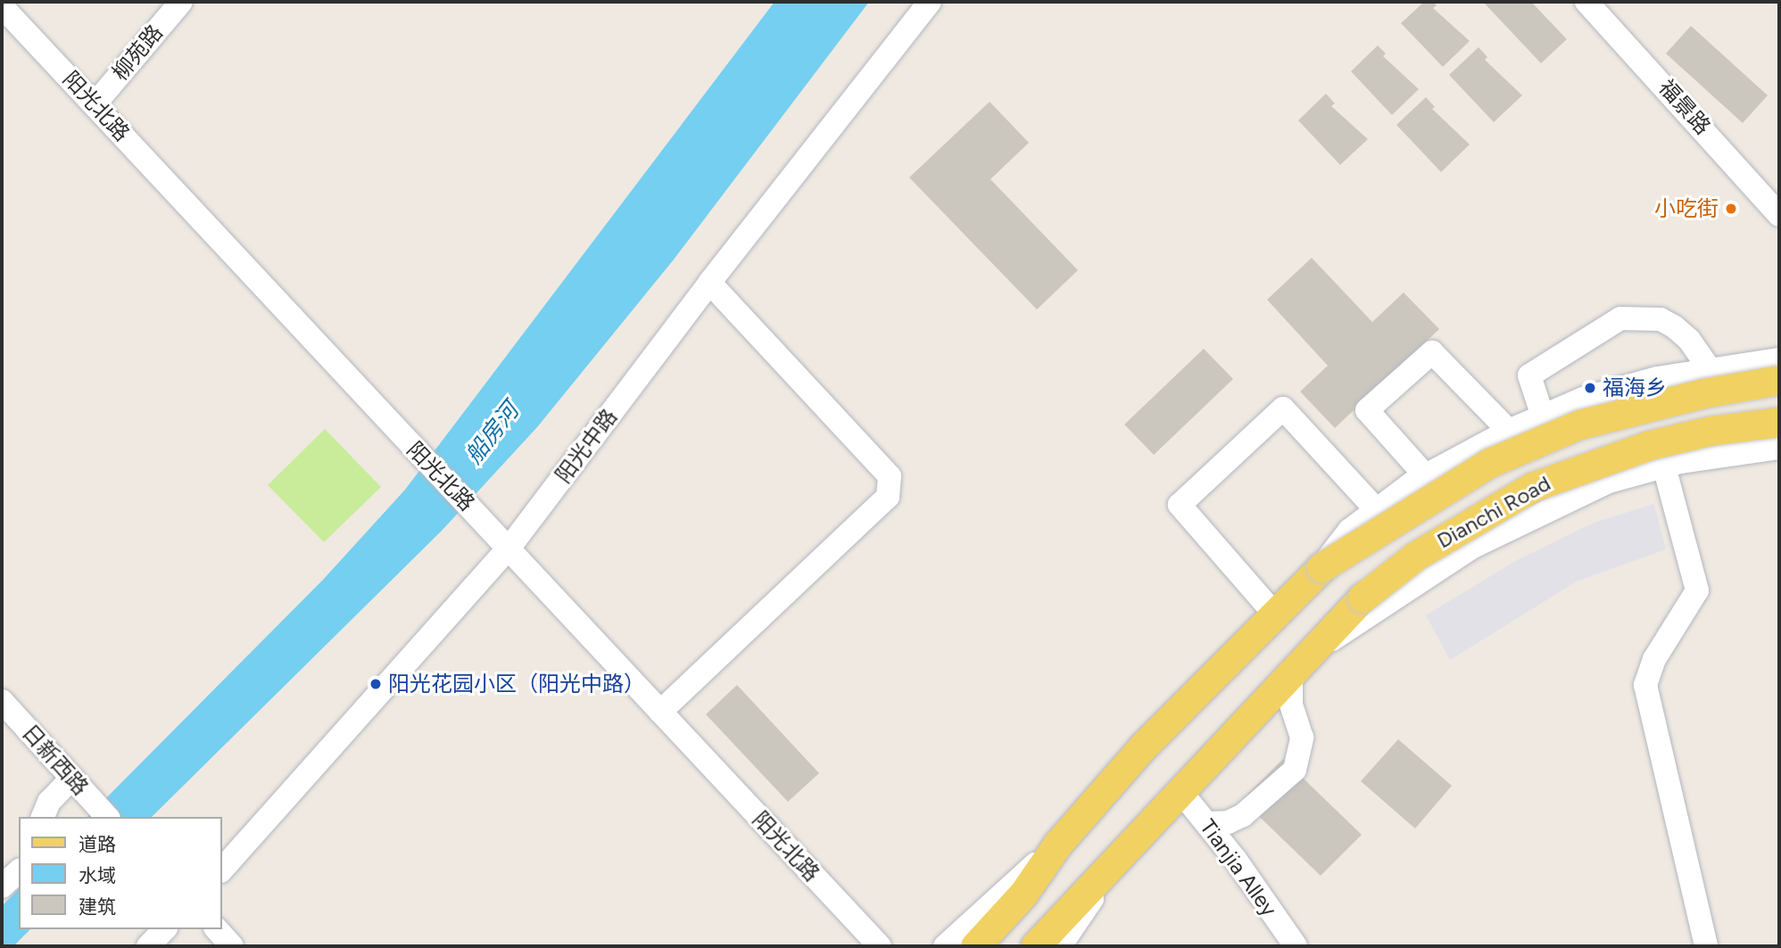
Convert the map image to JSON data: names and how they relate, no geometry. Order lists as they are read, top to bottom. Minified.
{"streets":{"main road":["Dianchi Road"],"street":["柳苑路","阳光北路","福景路","阳光中路","日新西路","Tianjia Alley"]},"crossings":[["柳苑路","阳光北路"],["阳光北路","阳光中路"],["Dianchi Road","Tianjia Alley"]],"water":["船房河"],"places":["小吃街","福海乡","阳光花园小区（阳光中路）"],"legend":["道路","水域","建筑"]}
